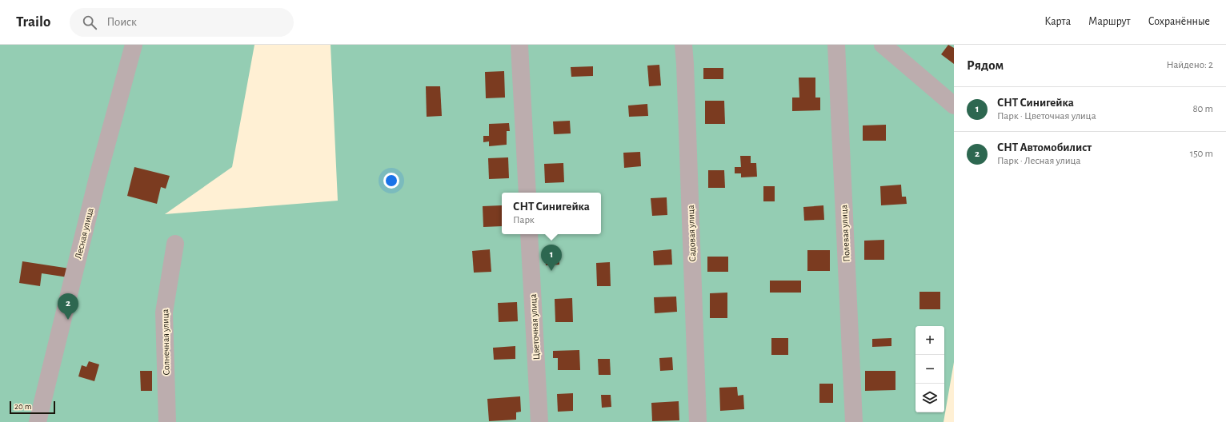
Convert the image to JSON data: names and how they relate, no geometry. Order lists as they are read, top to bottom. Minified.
{"streets":{"street":["Лесная улица","Садовая улица","Полевая улица","Цветочная улица","Солнечная улица"]},"scale_bar":"20 m","page":{"header":"Trailo","search":"Поиск","nav":["Карта","Маршрут","Сохранённые"],"heading":["Рядом","Найдено: 2"],"list":[{"mark":"1","name":"СНТ Синигейка","note":"Парк · Цветочная улица","value":"80 m"},{"mark":"2","name":"СНТ Автомобилист","note":"Парк · Лесная улица","value":"150 m"}],"popup":["СНТ Синигейка","Парк"],"pins":["1","2"],"map_buttons":["+","−"],"scale":"20 m"}}
